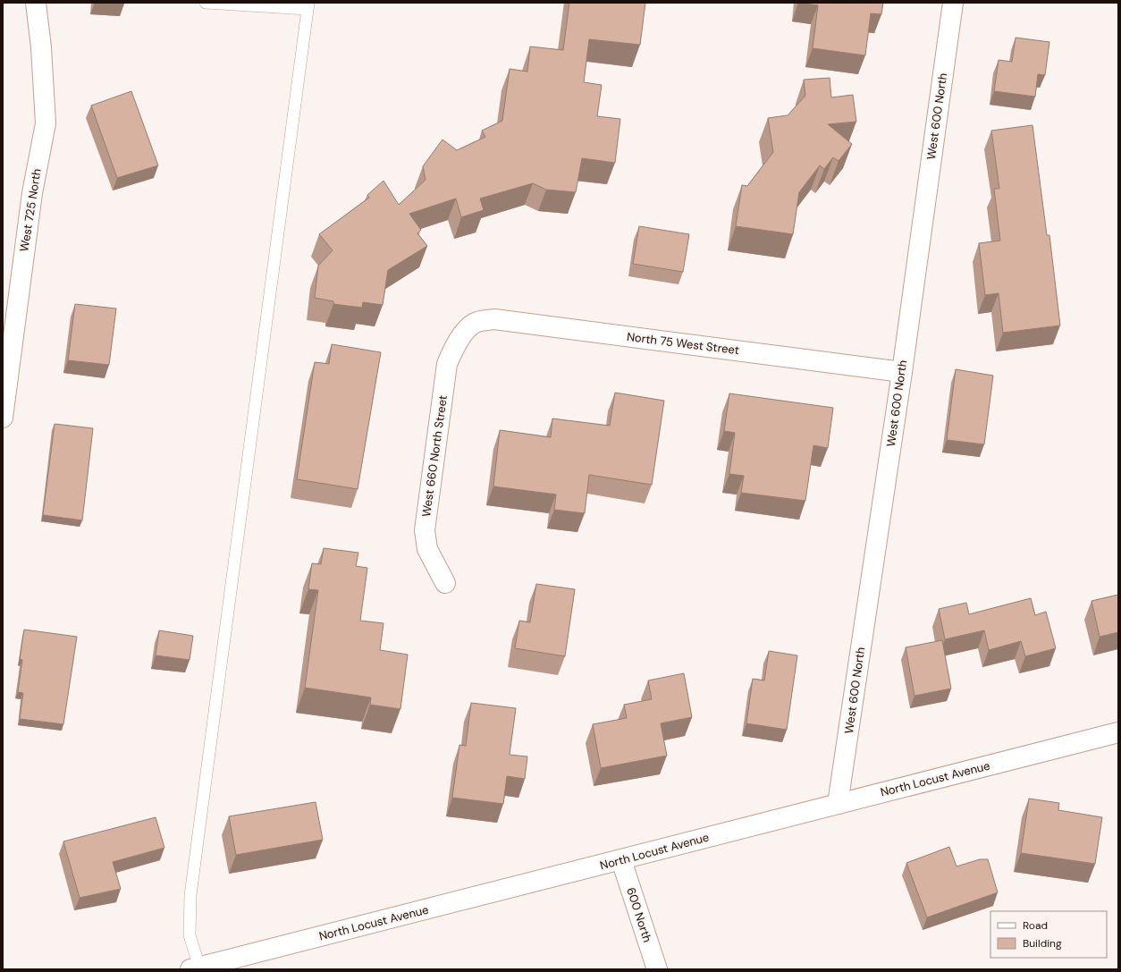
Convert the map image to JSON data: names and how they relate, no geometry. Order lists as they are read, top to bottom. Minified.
{"streets":{"street":["West 600 North","West 725 North","North 75 West Street","West 660 North Street","North Locust Avenue","600 North"]},"crossings":[["West 600 North","North 75 West Street"],["West 600 North","North Locust Avenue"],["North 75 West Street","West 660 North Street"],["North Locust Avenue","600 North"]],"legend":["Road","Building"]}
